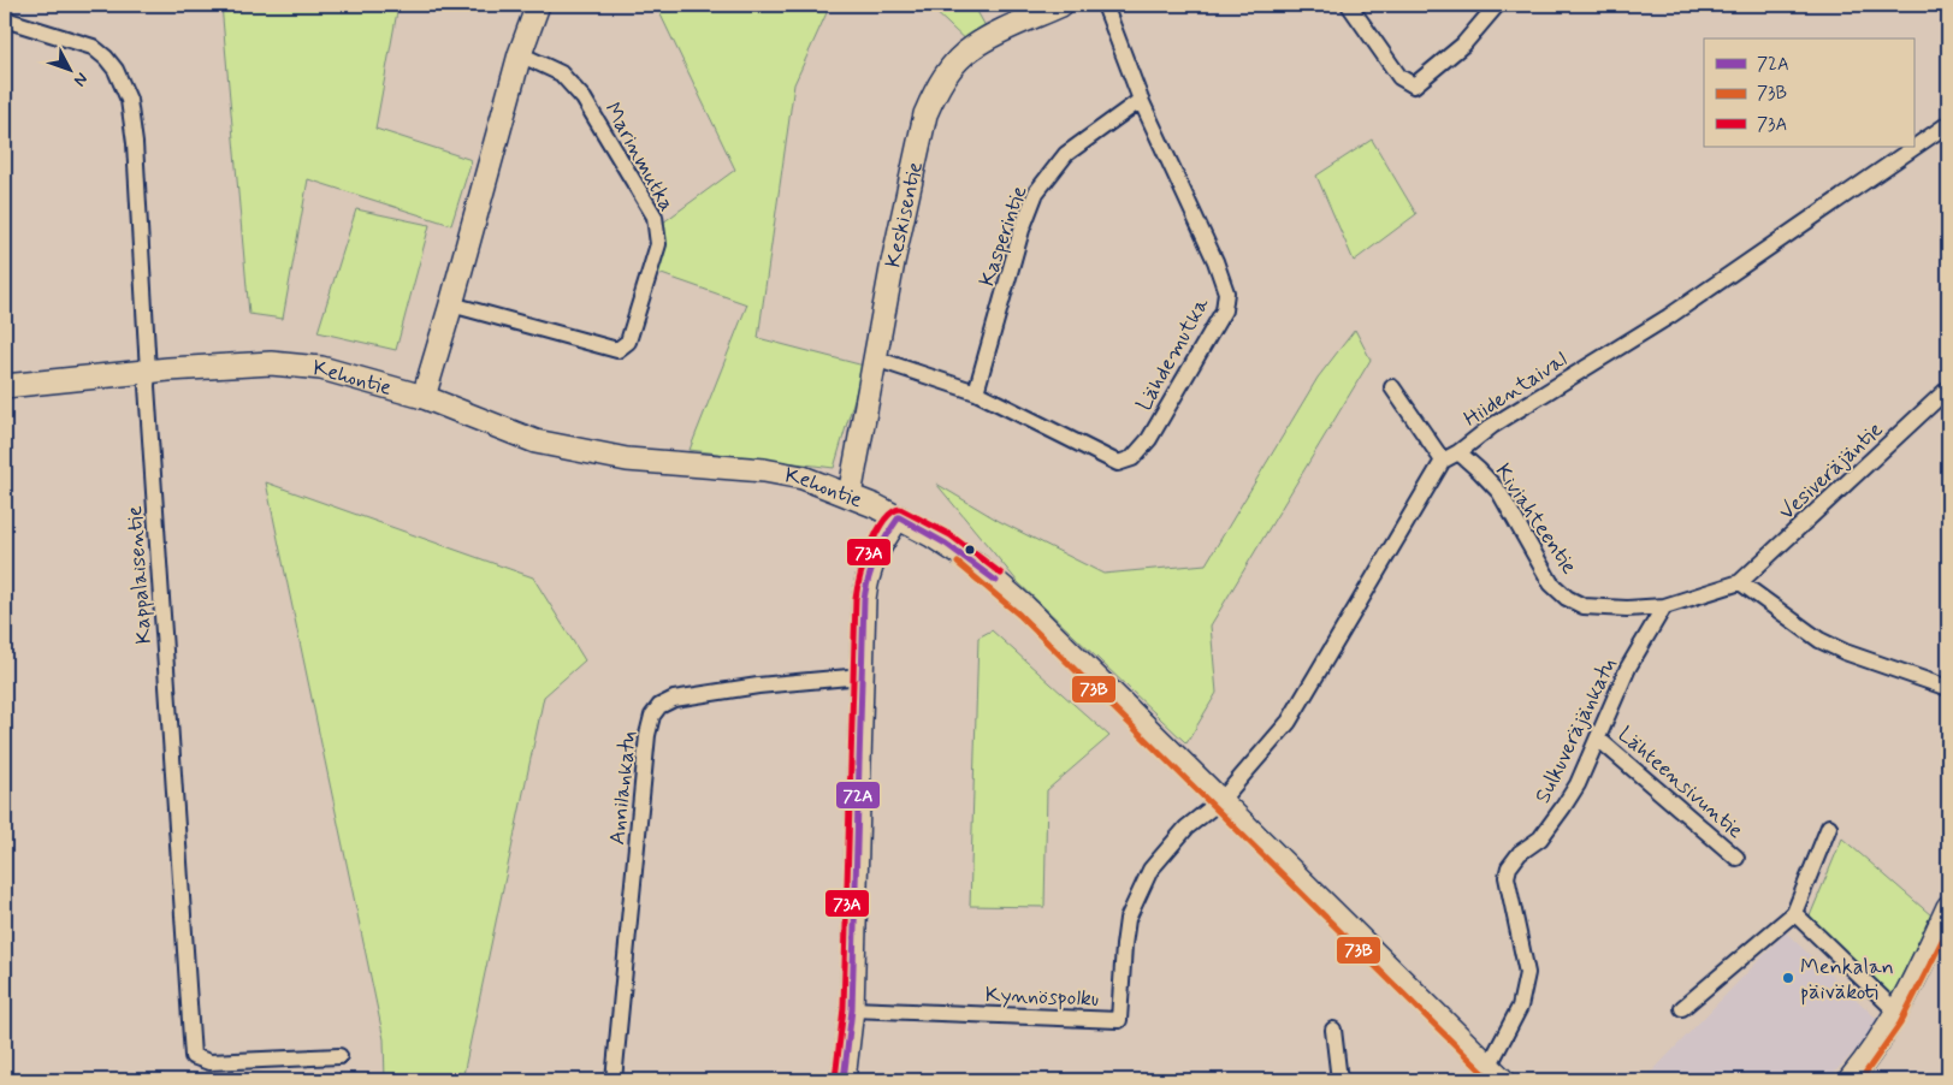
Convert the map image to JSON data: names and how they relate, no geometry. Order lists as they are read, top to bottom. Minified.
{"streets":{"street":["Marinmutka","Keskisentie","Kasperintie","Lähdemutka","Kehontie","Hiidentaival","Vesiveräjäntie","Kiviahteentie","Kappalaisentie","Sulkuveräjänkatu","Lähteensivuntie","Annilankatu","Kynnöspolku"]},"crossings":[["Keskisentie","Lähdemutka"],["Keskisentie","Kehontie"],["Kasperintie","Lähdemutka"],["Kehontie","Kappalaisentie"],["Kehontie","Sulkuveräjänkatu"],["Kehontie","Kynnöspolku"],["Hiidentaival","Kiviahteentie"],["Vesiveräjäntie","Kiviahteentie"],["Kiviahteentie","Sulkuveräjänkatu"],["Sulkuveräjänkatu","Lähteensivuntie"]],"places":["Menkalan päiväkoti"],"lines":["transit line 73A","transit line 72A","transit line 73B"],"legend":["72A","73B","73A"],"north":"bottom right"}
